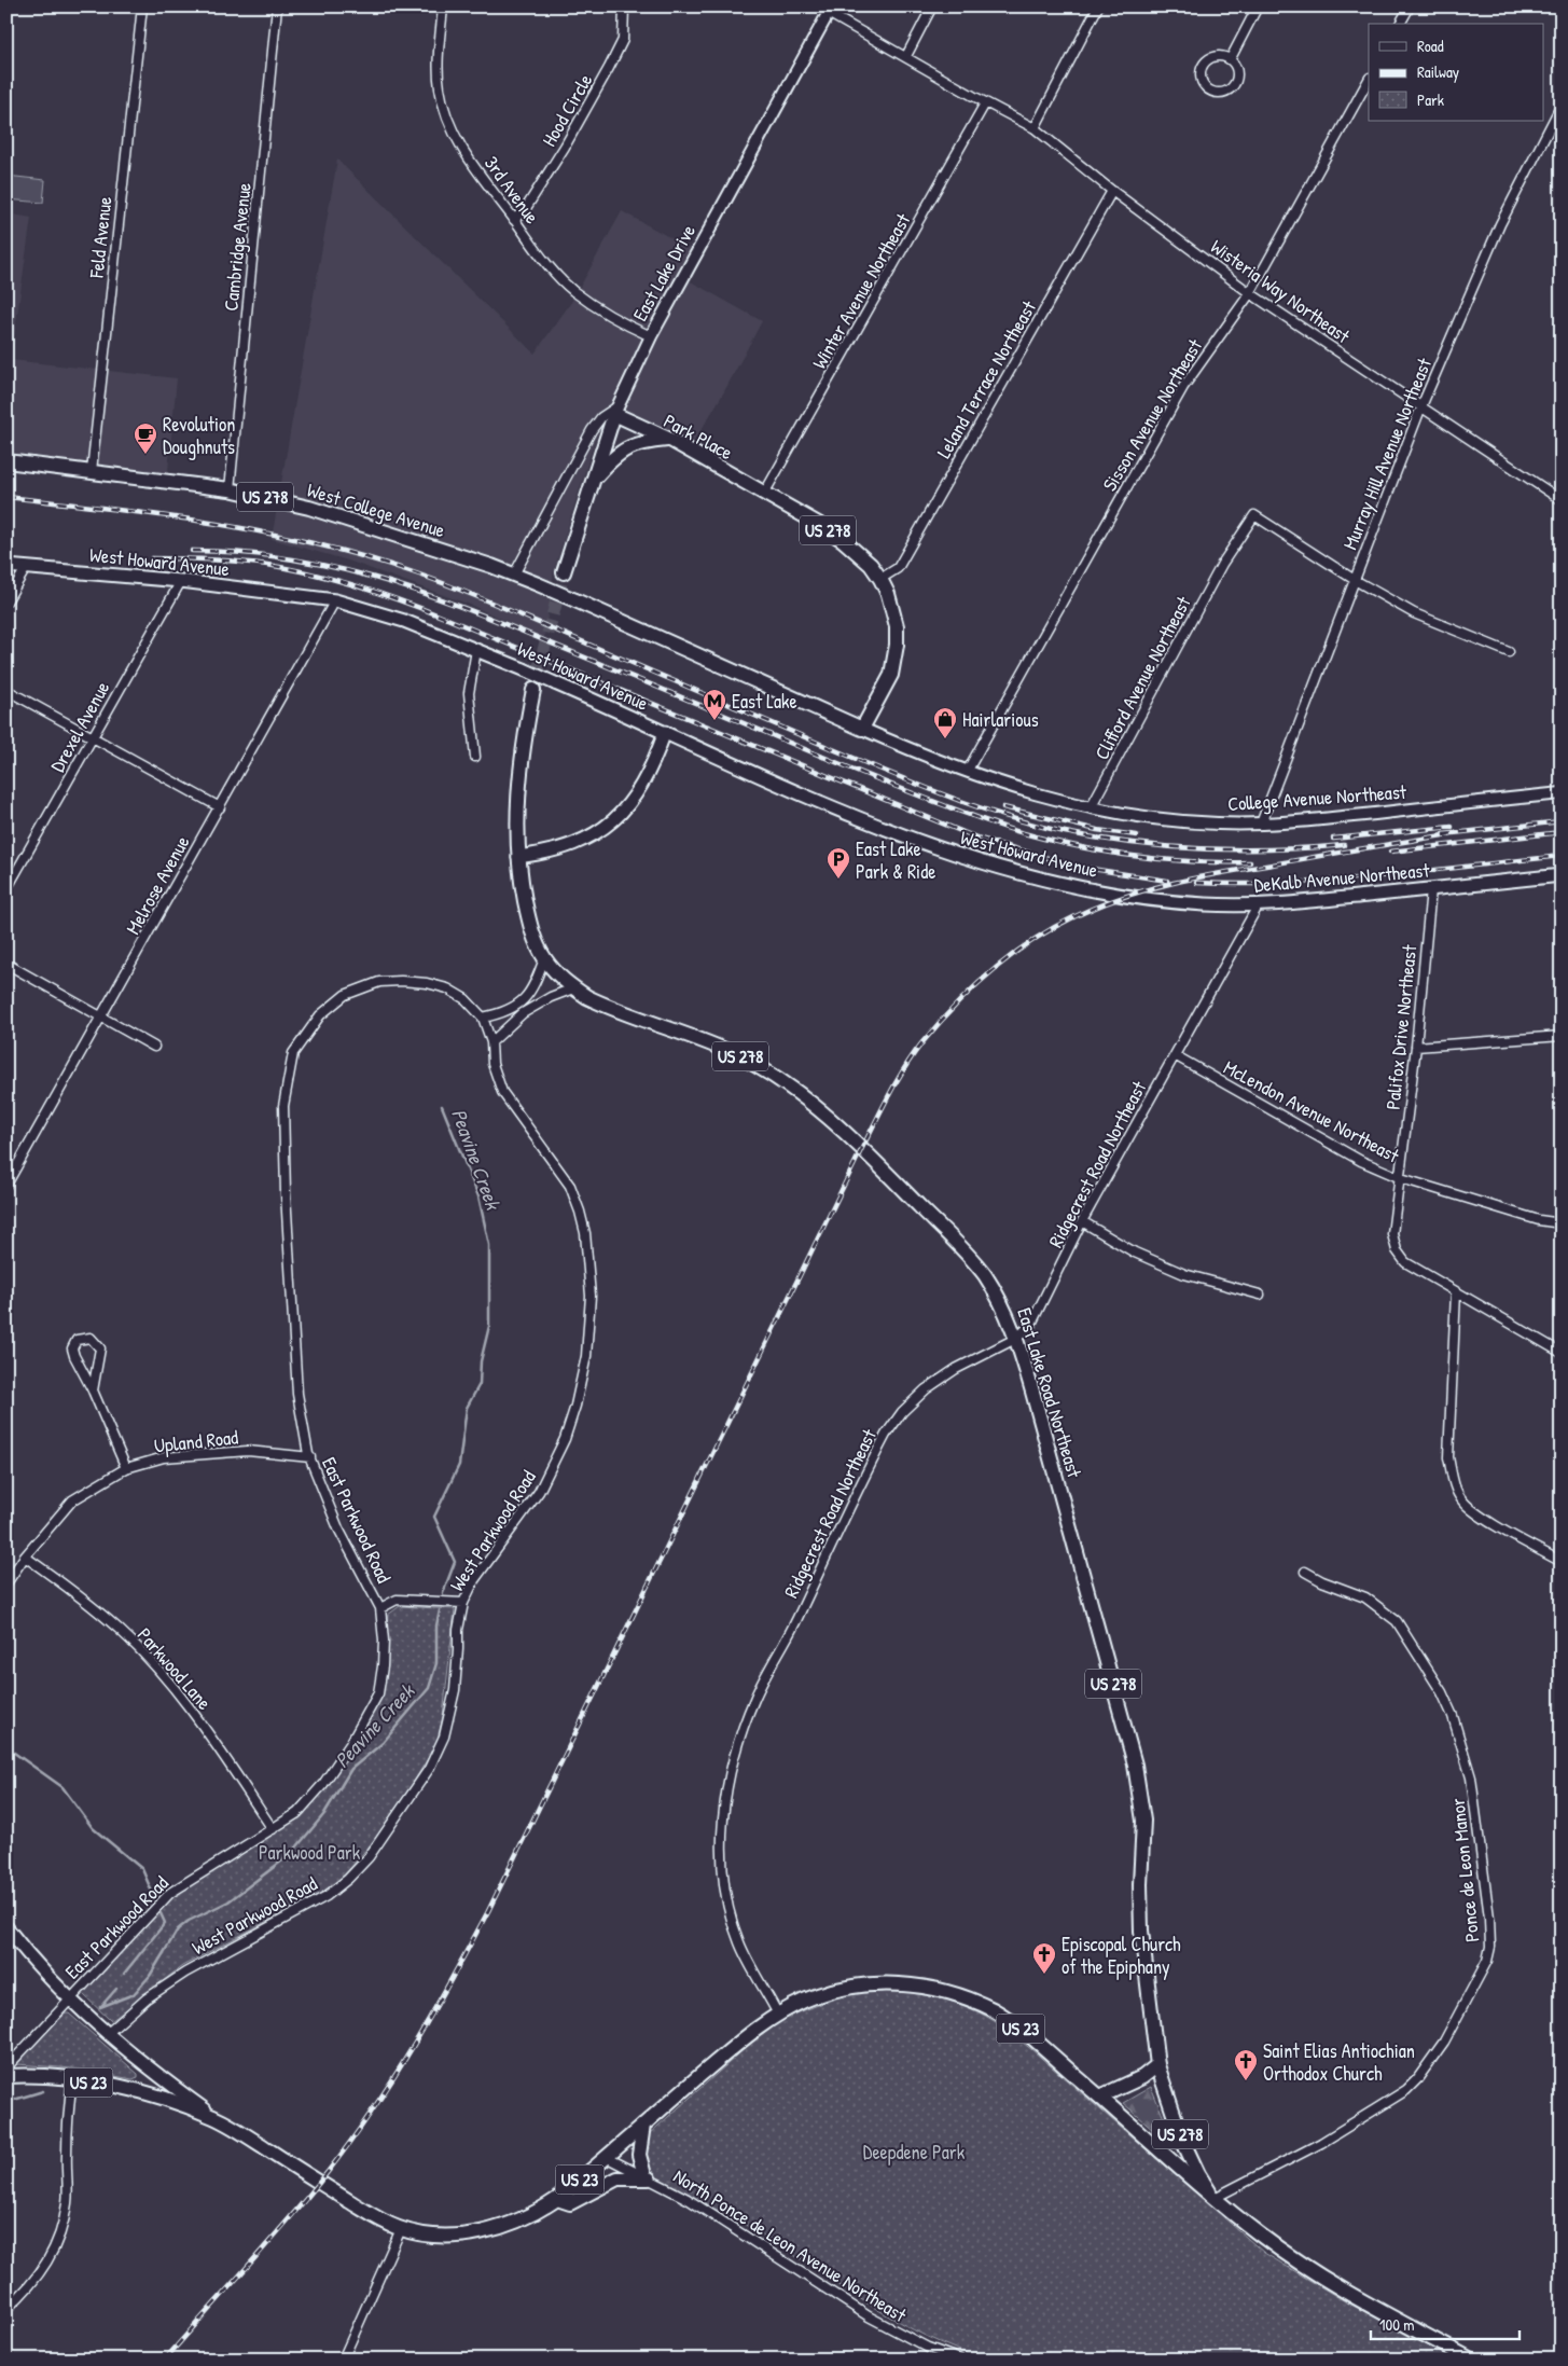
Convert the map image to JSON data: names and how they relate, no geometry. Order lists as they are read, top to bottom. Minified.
{"streets":{"main road":["East Lake Drive","Park Place","US 278","West College Avenue","West Howard Avenue","College Avenue Northeast","DeKalb Avenue Northeast","East Lake Road Northeast","US 23"],"street":["Hood Circle","3rd Avenue","Feld Avenue","Cambridge Avenue","Winter Avenue Northeast","Wisteria Way Northeast","Leland Terrace Northeast","Sisson Avenue Northeast","Murray Hill Avenue Northeast","Clifford Avenue Northeast","Drexel Avenue","Melrose Avenue","Palifox Drive Northeast","McLendon Avenue Northeast","Ridgecrest Road Northeast","Upland Road","East Parkwood Road","West Parkwood Road","Parkwood Lane","Ponce de Leon Manor","North Ponce de Leon Avenue Northeast"]},"crossings":[["Hood Circle","3rd Avenue"],["3rd Avenue","East Lake Drive"],["Feld Avenue","West College Avenue"],["Cambridge Avenue","West College Avenue"],["East Lake Drive","Wisteria Way Northeast"],["East Lake Drive","Park Place"],["Winter Avenue Northeast","Wisteria Way Northeast"],["Winter Avenue Northeast","Park Place"],["Winter Avenue Northeast","US 278"],["Wisteria Way Northeast","Leland Terrace Northeast"],["Wisteria Way Northeast","Sisson Avenue Northeast"],["Wisteria Way Northeast","Murray Hill Avenue Northeast"],["Leland Terrace Northeast","US 278"],["Sisson Avenue Northeast","College Avenue Northeast"],["Park Place","US 278"],["Murray Hill Avenue Northeast","Clifford Avenue Northeast"],["Murray Hill Avenue Northeast","College Avenue Northeast"],["US 278","College Avenue Northeast"],["West College Avenue","College Avenue Northeast"],["West Howard Avenue","Drexel Avenue"],["West Howard Avenue","DeKalb Avenue Northeast"],["West Howard Avenue","Melrose Avenue"],["Clifford Avenue Northeast","College Avenue Northeast"],["DeKalb Avenue Northeast","Palifox Drive Northeast"],["DeKalb Avenue Northeast","Ridgecrest Road Northeast"],["Palifox Drive Northeast","McLendon Avenue Northeast"],["McLendon Avenue Northeast","Ridgecrest Road Northeast"],["Ridgecrest Road Northeast","East Lake Road Northeast"],["Ridgecrest Road Northeast","US 23"],["East Lake Road Northeast","Ponce de Leon Manor"],["East Lake Road Northeast","US 23"],["Upland Road","East Parkwood Road"],["Upland Road","Parkwood Lane"],["East Parkwood Road","West Parkwood Road"],["East Parkwood Road","Parkwood Lane"],["Ponce de Leon Manor","US 23"],["US 23","North Ponce de Leon Avenue Northeast"]],"water":["Peavine Creek"],"parks":["Parkwood Park","Deepdene Park"],"places":{"cafe":["Revolution Doughnuts"],"metro station":["East Lake"],"shop":["Hairlarious"],"parking":["East Lake Park & Ride"],"church":["Episcopal Church of the Epiphany","Saint Elias Antiochian Orthodox Church"]},"legend":["Road","Railway","Park"],"scale_bar":"100 m"}
